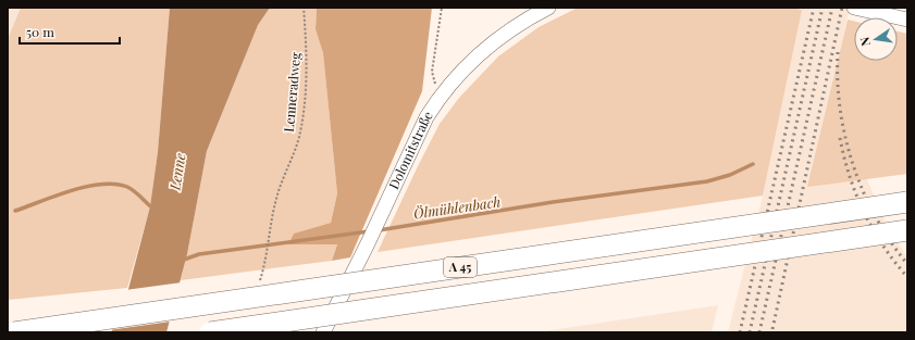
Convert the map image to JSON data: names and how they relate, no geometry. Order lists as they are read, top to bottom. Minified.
{"streets":{"highway":["A 45"],"street":["Dolomitstraße"],"path":["Lenneradweg"]},"water":["Lenne","Ölmühlenbach"],"scale_bar":"50 m","north":"left"}
